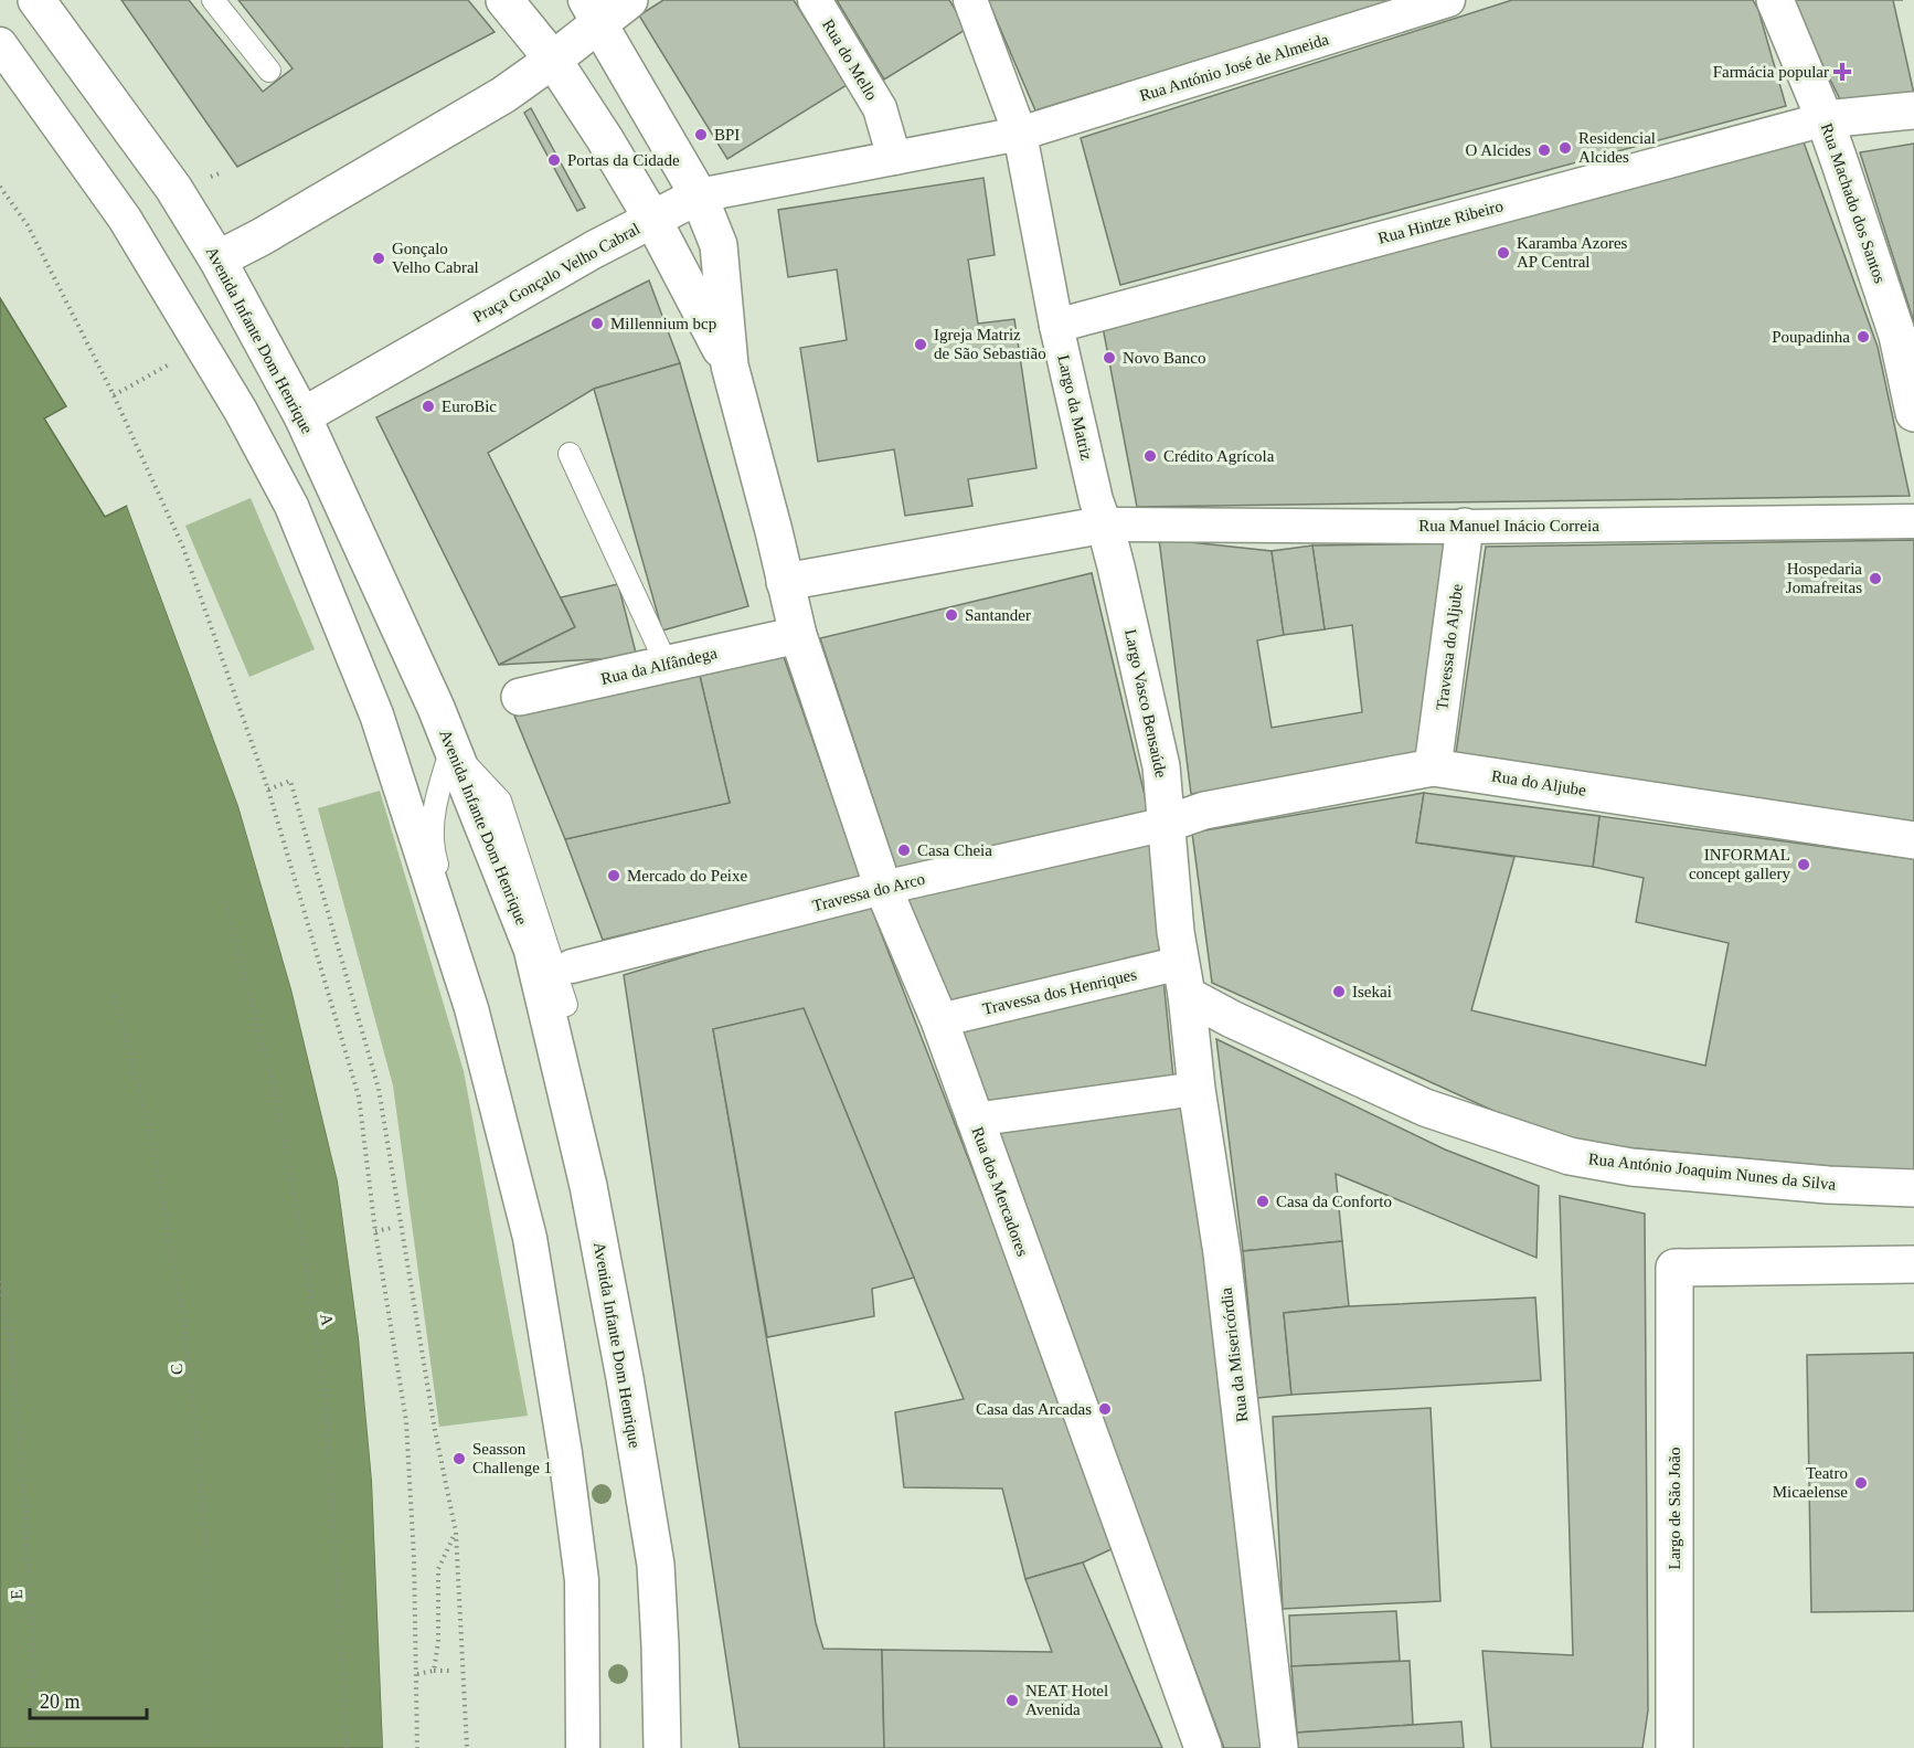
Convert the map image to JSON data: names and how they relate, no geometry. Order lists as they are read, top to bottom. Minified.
{"streets":{"street":["Rua do Mello","Rua António José de Almeida","Rua Machado dos Santos","Rua Hintze Ribeiro","Praça Gonçalo Velho Cabral","Avenida Infante Dom Henrique","Largo da Matriz","Rua Manuel Inácio Correia","Travessa do Aljube","Rua da Alfândega","Largo Vasco Bensaúde","Rua do Aljube","Travessa do Arco","Travessa dos Henriques","Rua António Joaquim Nunes da Silva","Rua dos Mercadores","Rua da Misericórdia","Largo de São João"],"path":["A","C","E"]},"crossings":[["Rua António José de Almeida","Largo da Matriz"],["Rua Machado dos Santos","Rua Hintze Ribeiro"],["Rua Hintze Ribeiro","Largo da Matriz"],["Praça Gonçalo Velho Cabral","Avenida Infante Dom Henrique"],["Largo da Matriz","Rua Manuel Inácio Correia"],["Largo da Matriz","Largo Vasco Bensaúde"],["Rua Manuel Inácio Correia","Travessa do Aljube"],["Rua Manuel Inácio Correia","Largo Vasco Bensaúde"],["Travessa do Aljube","Rua do Aljube"],["Rua da Alfândega","Rua dos Mercadores"],["Largo Vasco Bensaúde","Rua do Aljube"],["Largo Vasco Bensaúde","Travessa do Arco"],["Largo Vasco Bensaúde","Travessa dos Henriques"],["Largo Vasco Bensaúde","Rua António Joaquim Nunes da Silva"],["Largo Vasco Bensaúde","Rua da Misericórdia"],["Rua do Aljube","Travessa do Arco"],["Travessa do Arco","Rua dos Mercadores"],["Travessa dos Henriques","Rua António Joaquim Nunes da Silva"],["Travessa dos Henriques","Rua dos Mercadores"],["Travessa dos Henriques","Rua da Misericórdia"],["Rua António Joaquim Nunes da Silva","Rua da Misericórdia"]],"places":{"health":["Farmácia popular"],"other":["BPI","Residencial Alcides","O Alcides","Portas da Cidade","Karamba Azores AP Central","Gonçalo Velho Cabral","Millennium bcp","Poupadinha","Igreja Matriz de São Sebastião","Novo Banco","EuroBic","Crédito Agrícola","Hospedaria Jomafreitas","Santander","Casa Cheia","INFORMAL concept gallery","Mercado do Peixe","Isekai","Casa da Conforto","Casa das Arcadas","Seasson Challenge 1","Teatro Micaelense","NEAT Hotel Avenida"]},"scale_bar":"20 m"}
